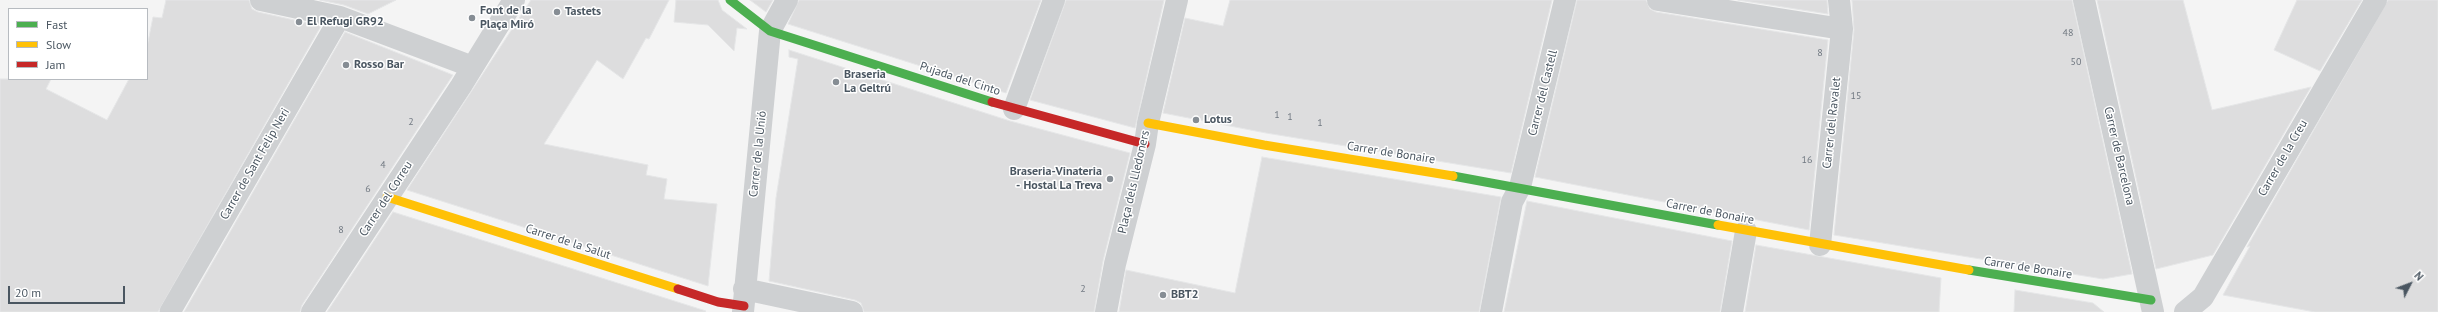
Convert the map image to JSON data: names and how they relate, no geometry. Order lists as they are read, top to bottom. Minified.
{"streets":{"street":["Pujada del Cinto","Carrer del Castell","Carrer del Ravalet","Carrer de Bonaire","Carrer de la Unió","Carrer de Barcelona","Carrer de la Creu","Plaça dels Lledoners","Carrer del Correu","Carrer de la Salut"],"lane":["Carrer de Sant Felip Neri"]},"crossings":[["Pujada del Cinto","Carrer de la Unió"],["Pujada del Cinto","Plaça dels Lledoners"],["Carrer del Castell","Carrer de Bonaire"],["Carrer del Ravalet","Carrer de Bonaire"],["Carrer de Bonaire","Carrer de Barcelona"],["Carrer de Bonaire","Plaça dels Lledoners"],["Carrer de la Unió","Carrer de la Salut"],["Carrer del Correu","Carrer de la Salut"]],"places":["Tastets","Font de la Plaça Miró","El Refugi GR92","Rosso Bar","Braseria La Geltrú","Lotus","Braseria-Vinateria - Hostal La Treva","BBT2"],"house_numbers":["48","8","50","15","1","1","2","1","16","4","6","8","2"],"legend":["Fast","Slow","Jam"],"scale_bar":"20 m","north":"top right"}
